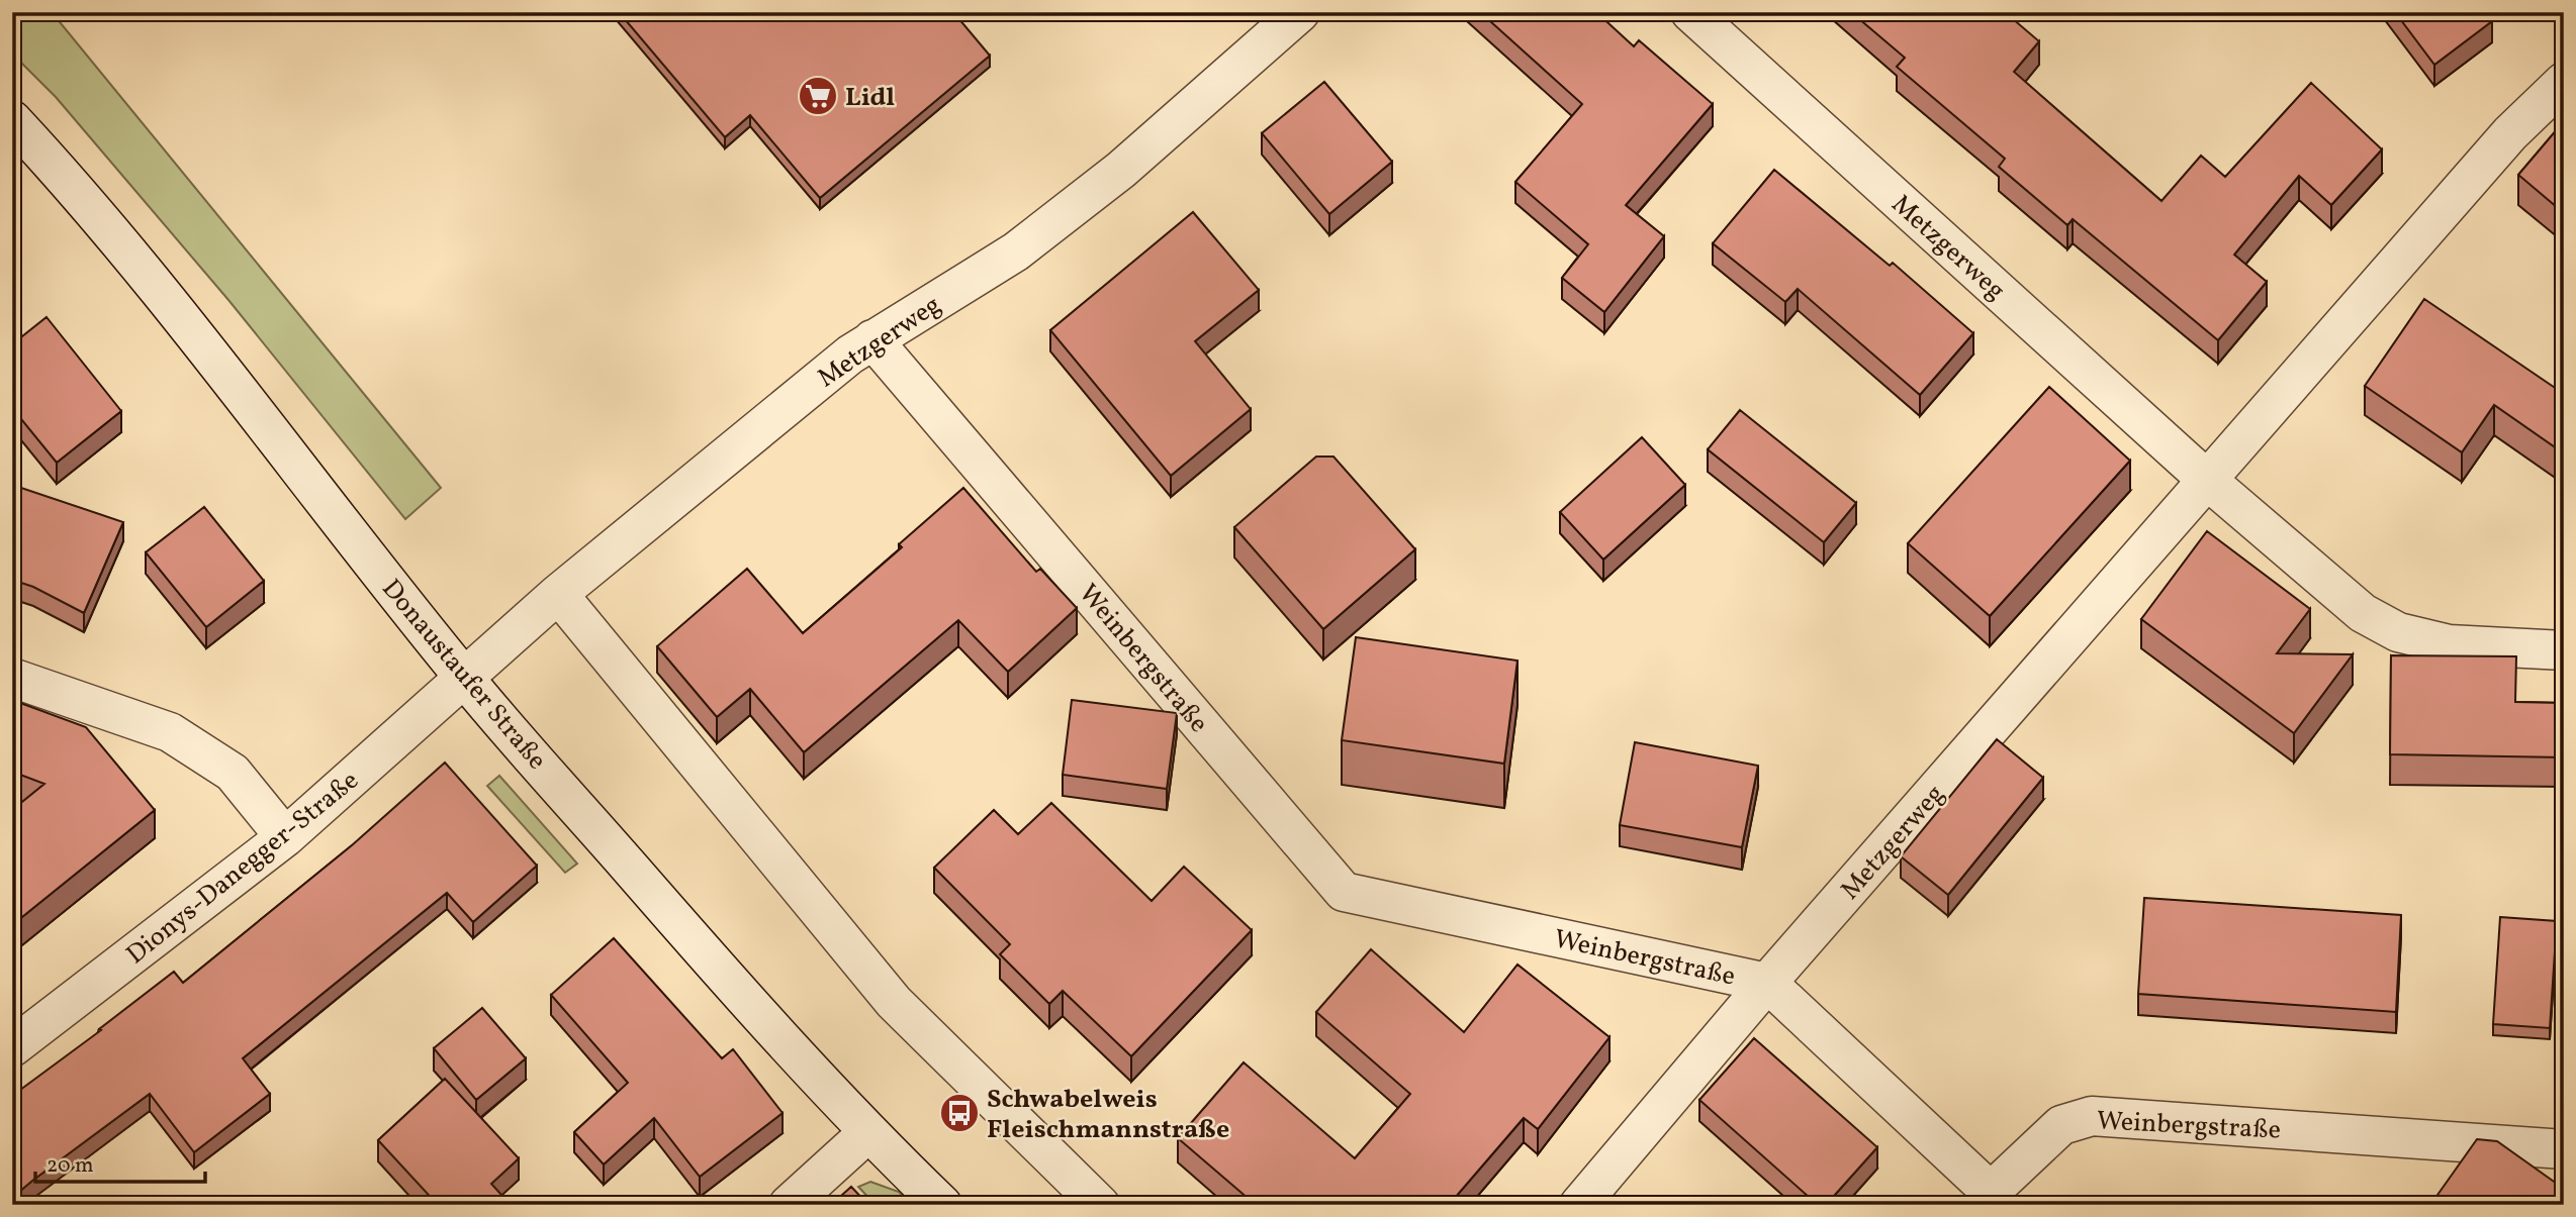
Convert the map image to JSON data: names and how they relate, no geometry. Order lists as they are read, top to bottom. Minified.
{"streets":{"street":["Metzgerweg","Weinbergstraße","Donaustaufer Straße","Dionys-Danegger-Straße"]},"crossings":[["Metzgerweg","Weinbergstraße"],["Metzgerweg","Donaustaufer Straße"],["Metzgerweg","Dionys-Danegger-Straße"],["Donaustaufer Straße","Dionys-Danegger-Straße"]],"places":{"supermarket":["Lidl"],"bus stop":["Schwabelweis Fleischmannstraße"]},"scale_bar":"20 m"}
